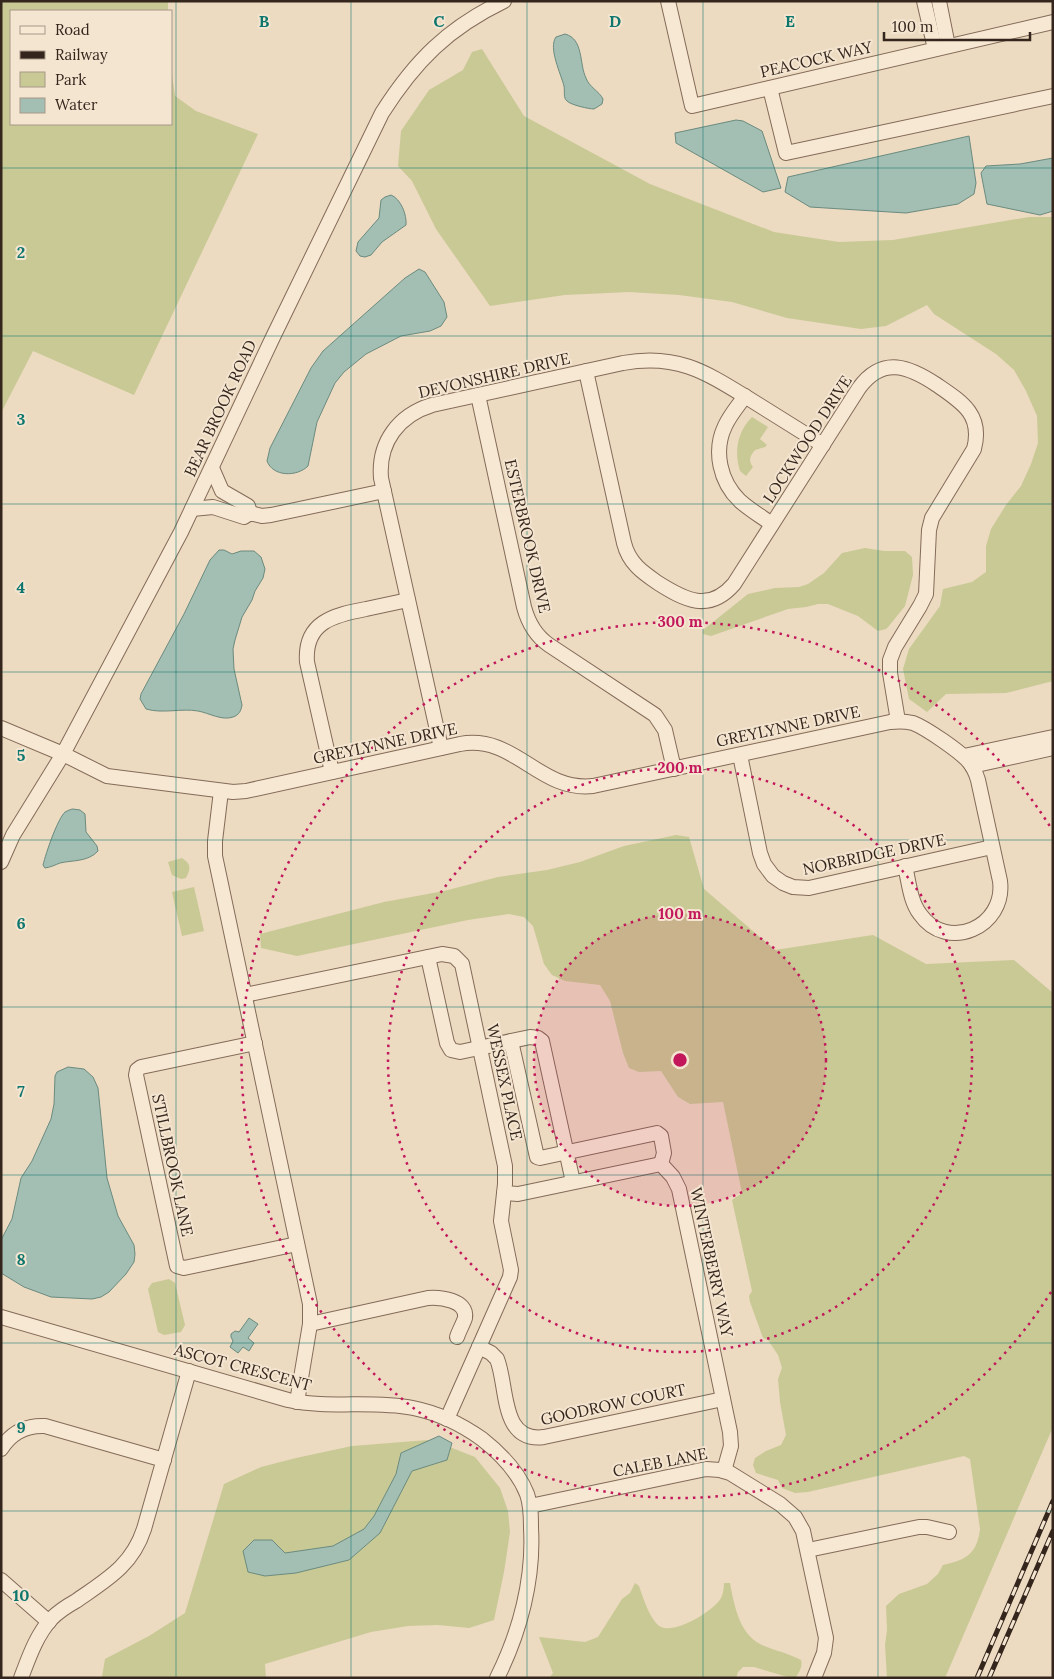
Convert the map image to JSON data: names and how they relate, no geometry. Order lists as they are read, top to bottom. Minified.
{"streets":{"street":["PEACOCK WAY","DEVONSHIRE DRIVE","BEAR BROOK ROAD","LOCKWOOD DRIVE","ESTERBROOK DRIVE","GREYLYNNE DRIVE","NORBRIDGE DRIVE","WESSEX PLACE","STILLBROOK LANE","WINTERBERRY WAY","ASCOT CRESCENT","GOODROW COURT","CALEB LANE"]},"crossings":[["DEVONSHIRE DRIVE","LOCKWOOD DRIVE"],["DEVONSHIRE DRIVE","ESTERBROOK DRIVE"],["DEVONSHIRE DRIVE","GREYLYNNE DRIVE"],["BEAR BROOK ROAD","GREYLYNNE DRIVE"],["LOCKWOOD DRIVE","GREYLYNNE DRIVE"],["ESTERBROOK DRIVE","GREYLYNNE DRIVE"],["GREYLYNNE DRIVE","NORBRIDGE DRIVE"],["WESSEX PLACE","ASCOT CRESCENT"],["WESSEX PLACE","GOODROW COURT"],["WINTERBERRY WAY","GOODROW COURT"],["WINTERBERRY WAY","CALEB LANE"],["ASCOT CRESCENT","CALEB LANE"]],"legend":["Road","Railway","Park","Water"],"scale_bar":"100 m","grid":{"columns":["B","C","D","E"],"rows":["2","3","4","5","6","7","8","9","10"]},"rings":["300 m","200 m","100 m"]}
